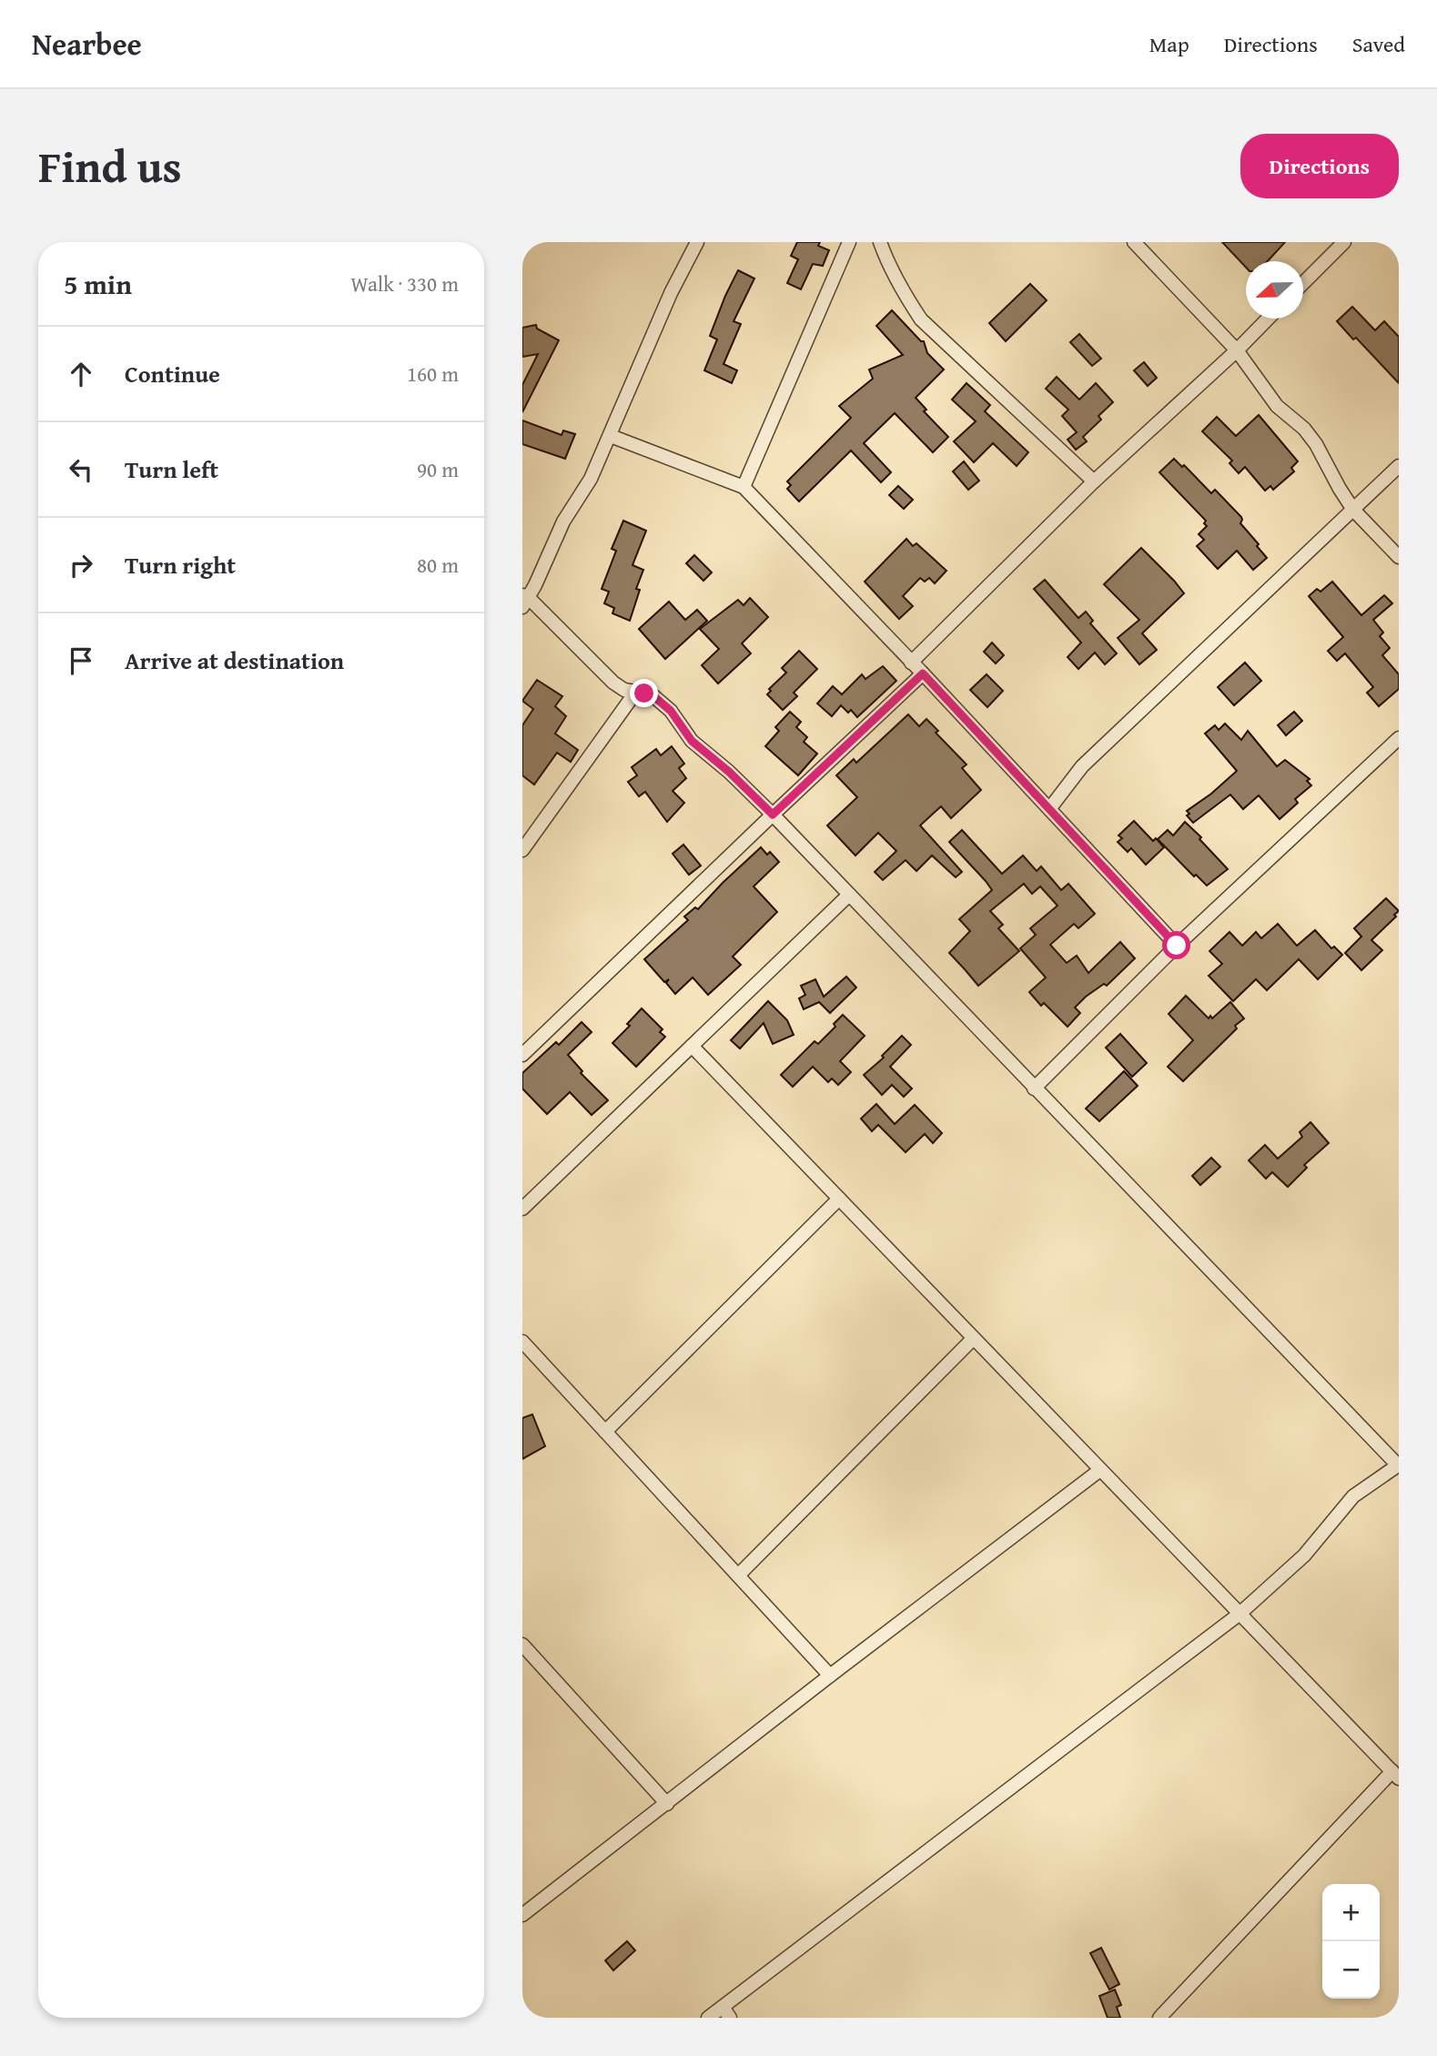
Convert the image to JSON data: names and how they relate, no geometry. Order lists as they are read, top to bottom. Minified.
{"north":"left","page":{"header":"Nearbee","nav":["Map","Directions","Saved"],"title":"Find us","buttons":"Directions","heading":["5 min","Walk · 330 m"],"list":[["Continue","160 m"],["Turn left","90 m"],["Turn right","80 m"],"Arrive at destination"],"map_buttons":["+","−"]}}
